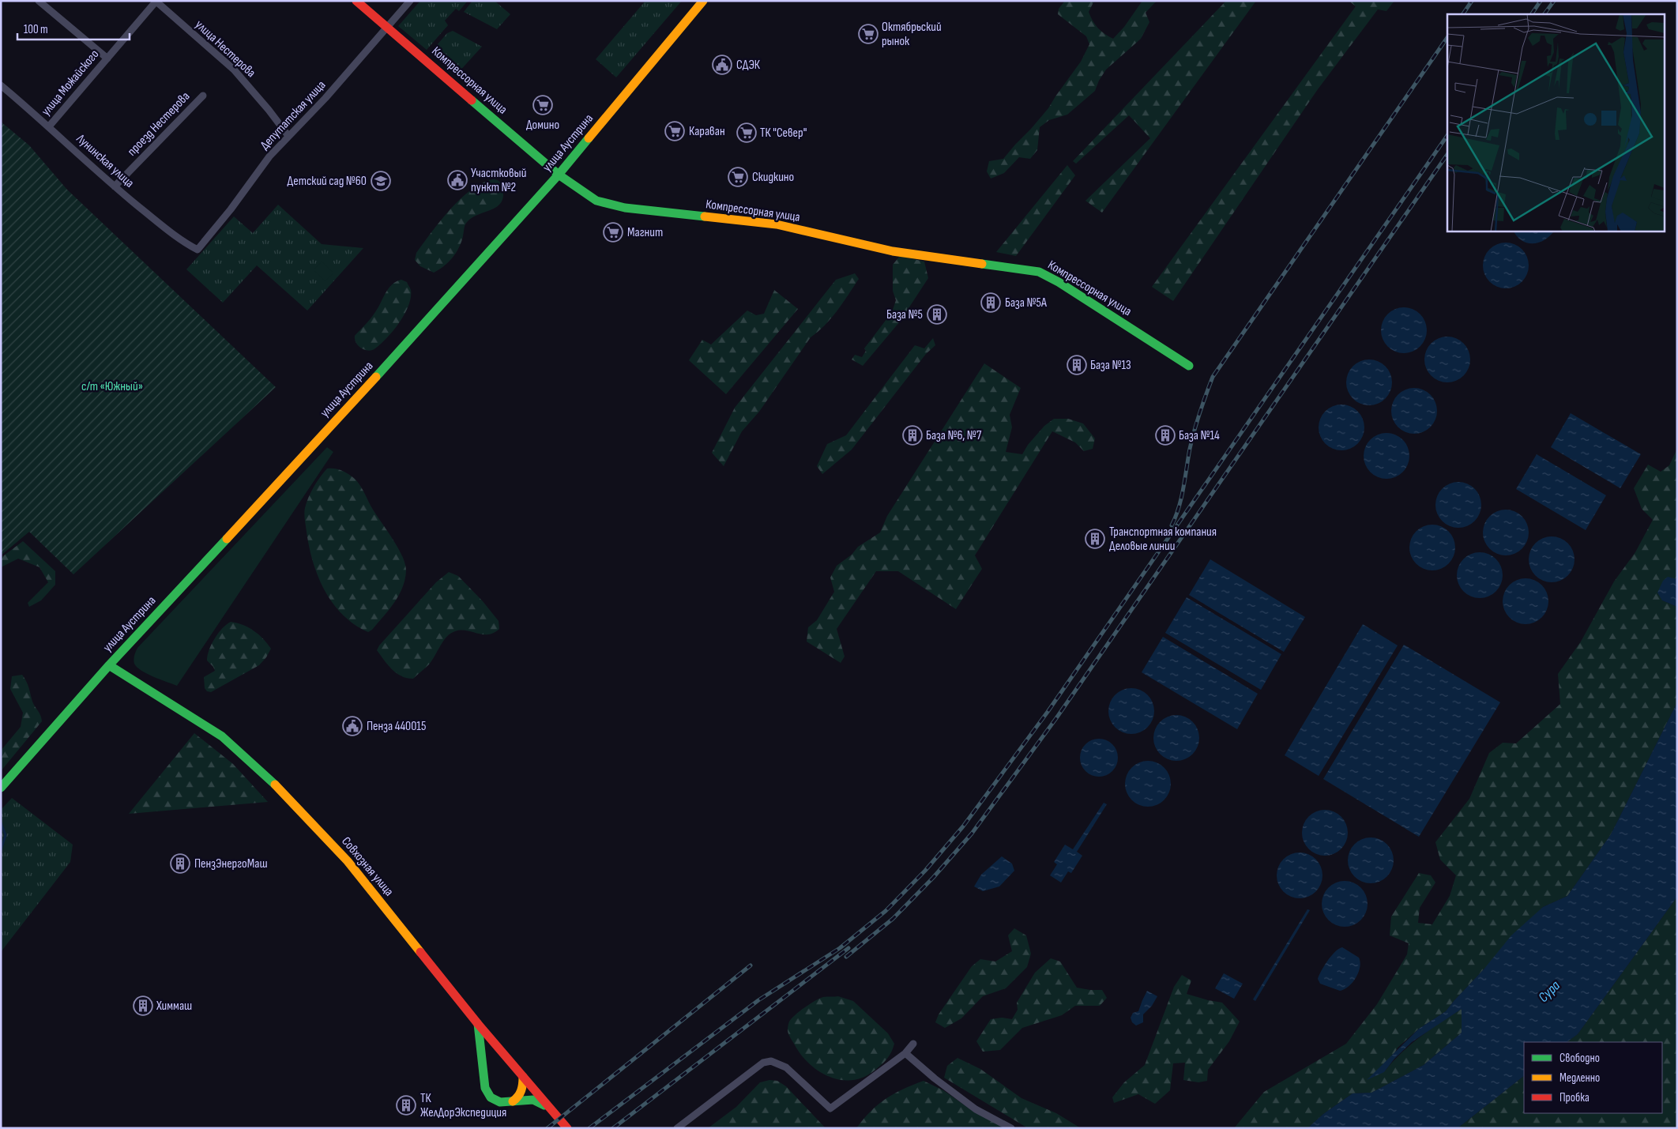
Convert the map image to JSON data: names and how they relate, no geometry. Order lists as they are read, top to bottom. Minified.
{"streets":{"main road":["Компрессорная улица","улица Аустрина","Совхозная улица"],"street":["улица Нестерова","улица Можайского","Депутатская улица","проезд Нестерова","Лунинская улица"]},"crossings":[["улица Нестерова","улица Можайского"],["улица Нестерова","Депутатская улица"],["Компрессорная улица","Депутатская улица"],["Компрессорная улица","улица Аустрина"],["улица Можайского","Лунинская улица"],["Депутатская улица","Лунинская улица"],["проезд Нестерова","Лунинская улица"],["улица Аустрина","Совхозная улица"]],"water":["Сура"],"parks":["с/т «Южный»"],"places":{"supermarket":["Октябрьский рынок","Домино","Караван","ТК \"Север\"","Скидкино","Магнит"],"public building":["СДЭК","Участковый пункт №2","Пенза 440015"],"school or university":["Детский сад №60"],"building":["База №5А","База №5","База №13","База №6, №7","База №14","Транспортная компания Деловые линии","ПензЭнергоМаш","Химмаш","ТК ЖелДорЭкспедиция"]},"legend":["Свободно","Медленно","Пробка"],"scale_bar":"100 m"}
